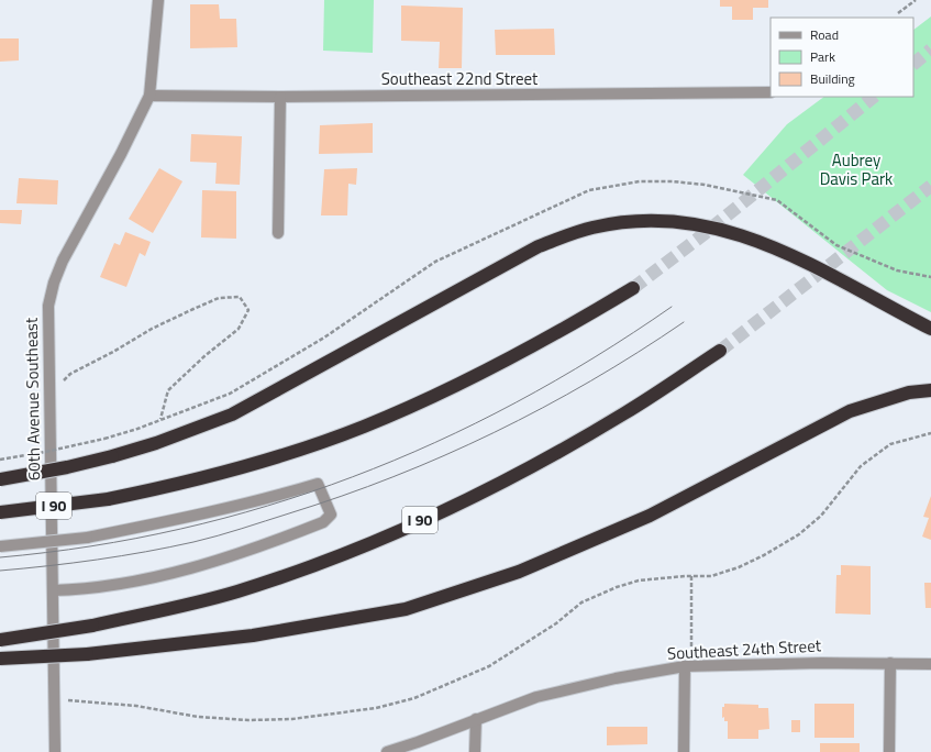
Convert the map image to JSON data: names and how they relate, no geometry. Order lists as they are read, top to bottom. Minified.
{"streets":{"highway":["I 90"],"street":["Southeast 22nd Street","60th Avenue Southeast","Southeast 24th Street"]},"crossings":[["Southeast 22nd Street","60th Avenue Southeast"]],"parks":["Aubrey Davis Park"],"legend":["Road","Park","Building"]}
